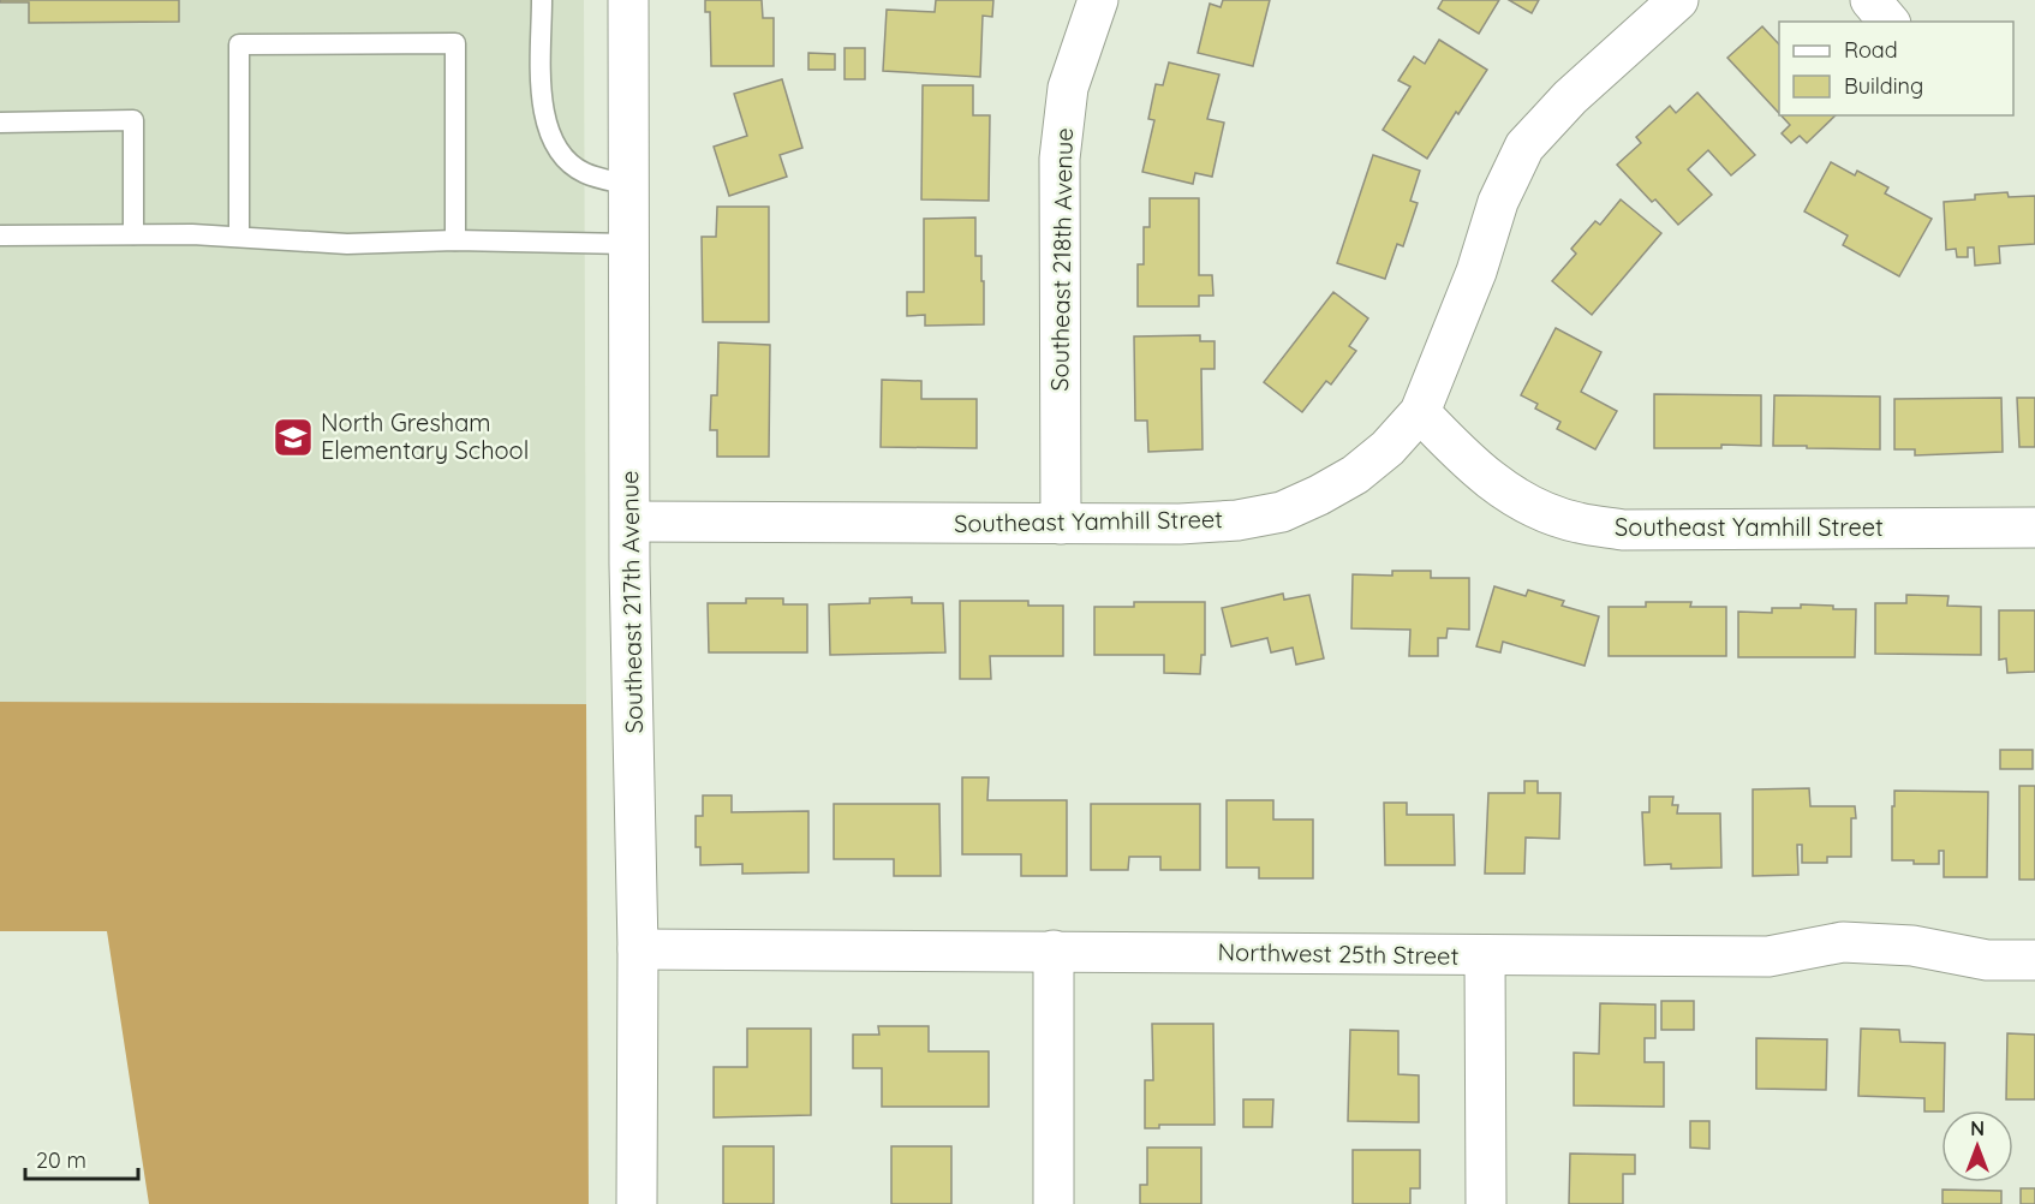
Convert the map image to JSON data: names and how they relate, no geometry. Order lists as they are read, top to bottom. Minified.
{"streets":{"street":["Southeast 218th Avenue","Southeast Yamhill Street","Southeast 217th Avenue","Northwest 25th Street"]},"crossings":[["Southeast 218th Avenue","Southeast Yamhill Street"],["Southeast Yamhill Street","Southeast 217th Avenue"],["Southeast 217th Avenue","Northwest 25th Street"]],"places":{"school or university":["North Gresham Elementary School"]},"legend":["Road","Building"],"scale_bar":"20 m","north":"top"}
